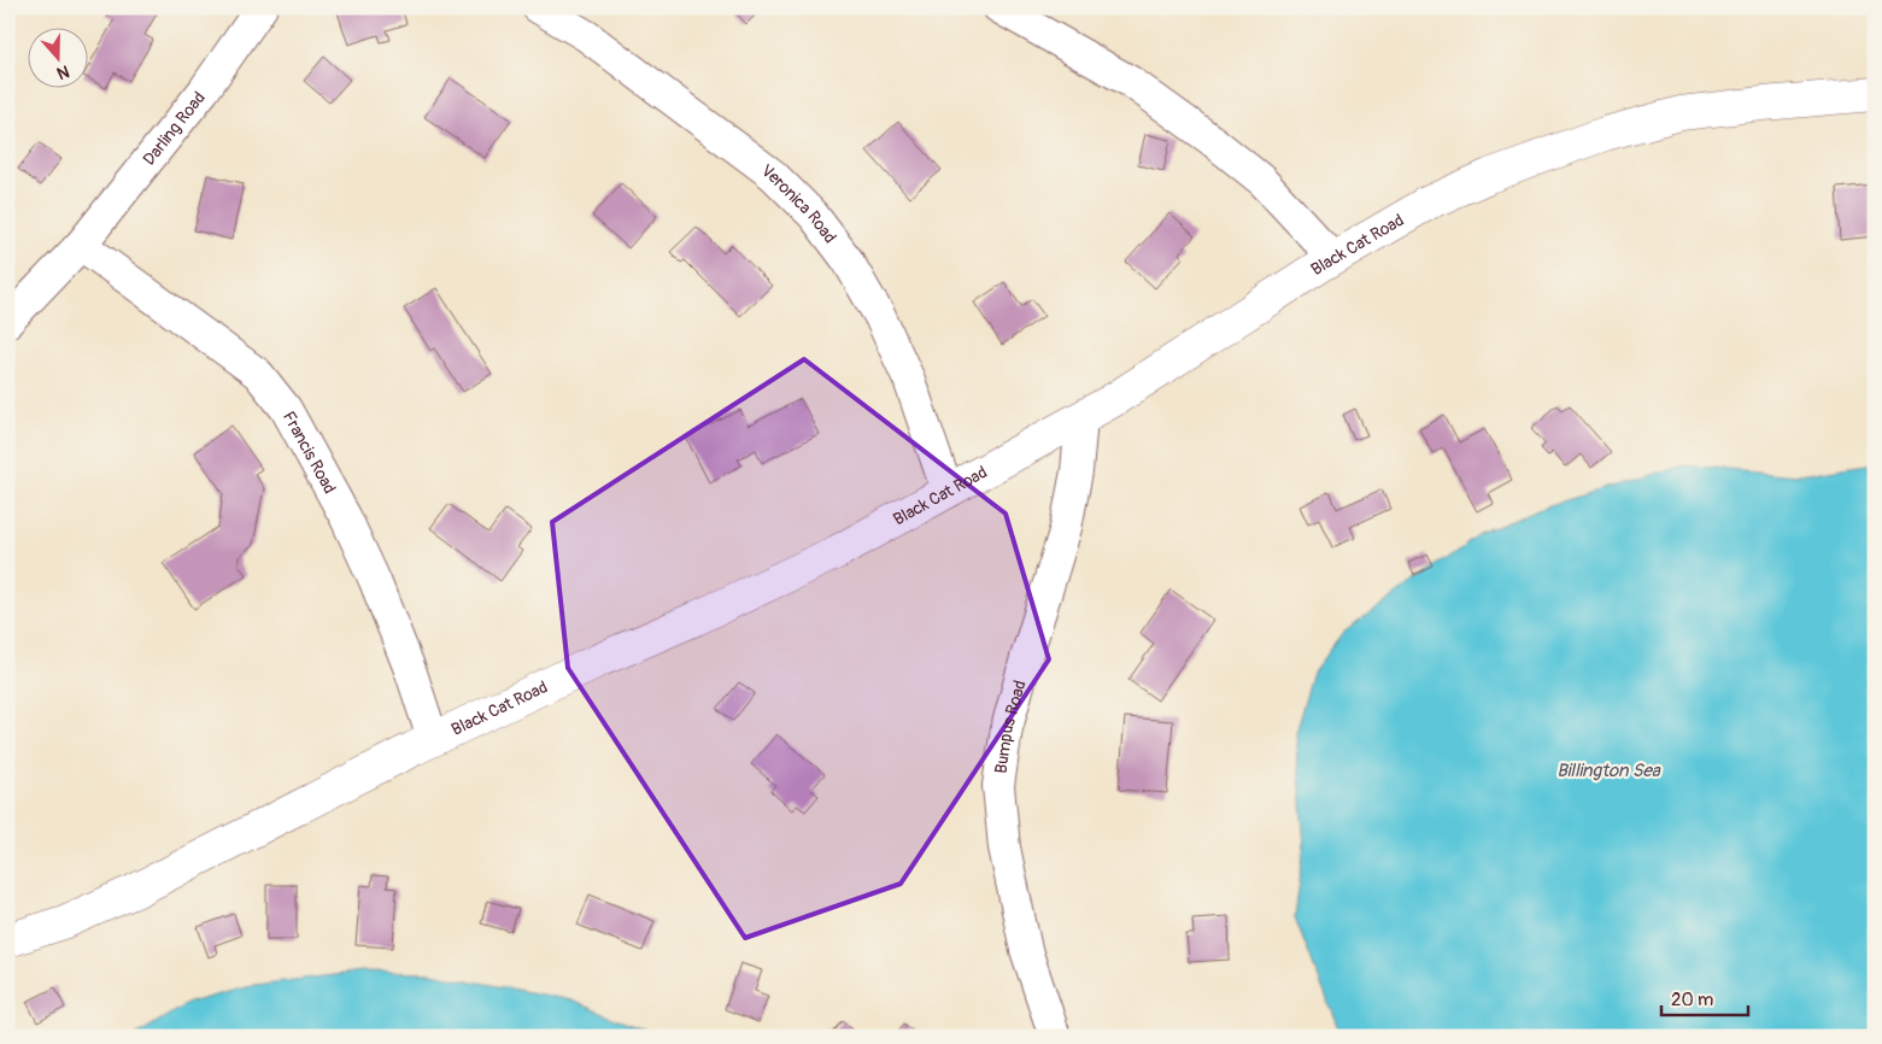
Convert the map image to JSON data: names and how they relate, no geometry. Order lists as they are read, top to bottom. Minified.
{"streets":{"street":["Darling Road","Veronica Road","Black Cat Road","Francis Road","Bumpus Road"]},"crossings":[["Darling Road","Francis Road"],["Veronica Road","Black Cat Road"],["Black Cat Road","Francis Road"],["Black Cat Road","Bumpus Road"]],"water":["Billington Sea"],"scale_bar":"20 m","north":"bottom"}
